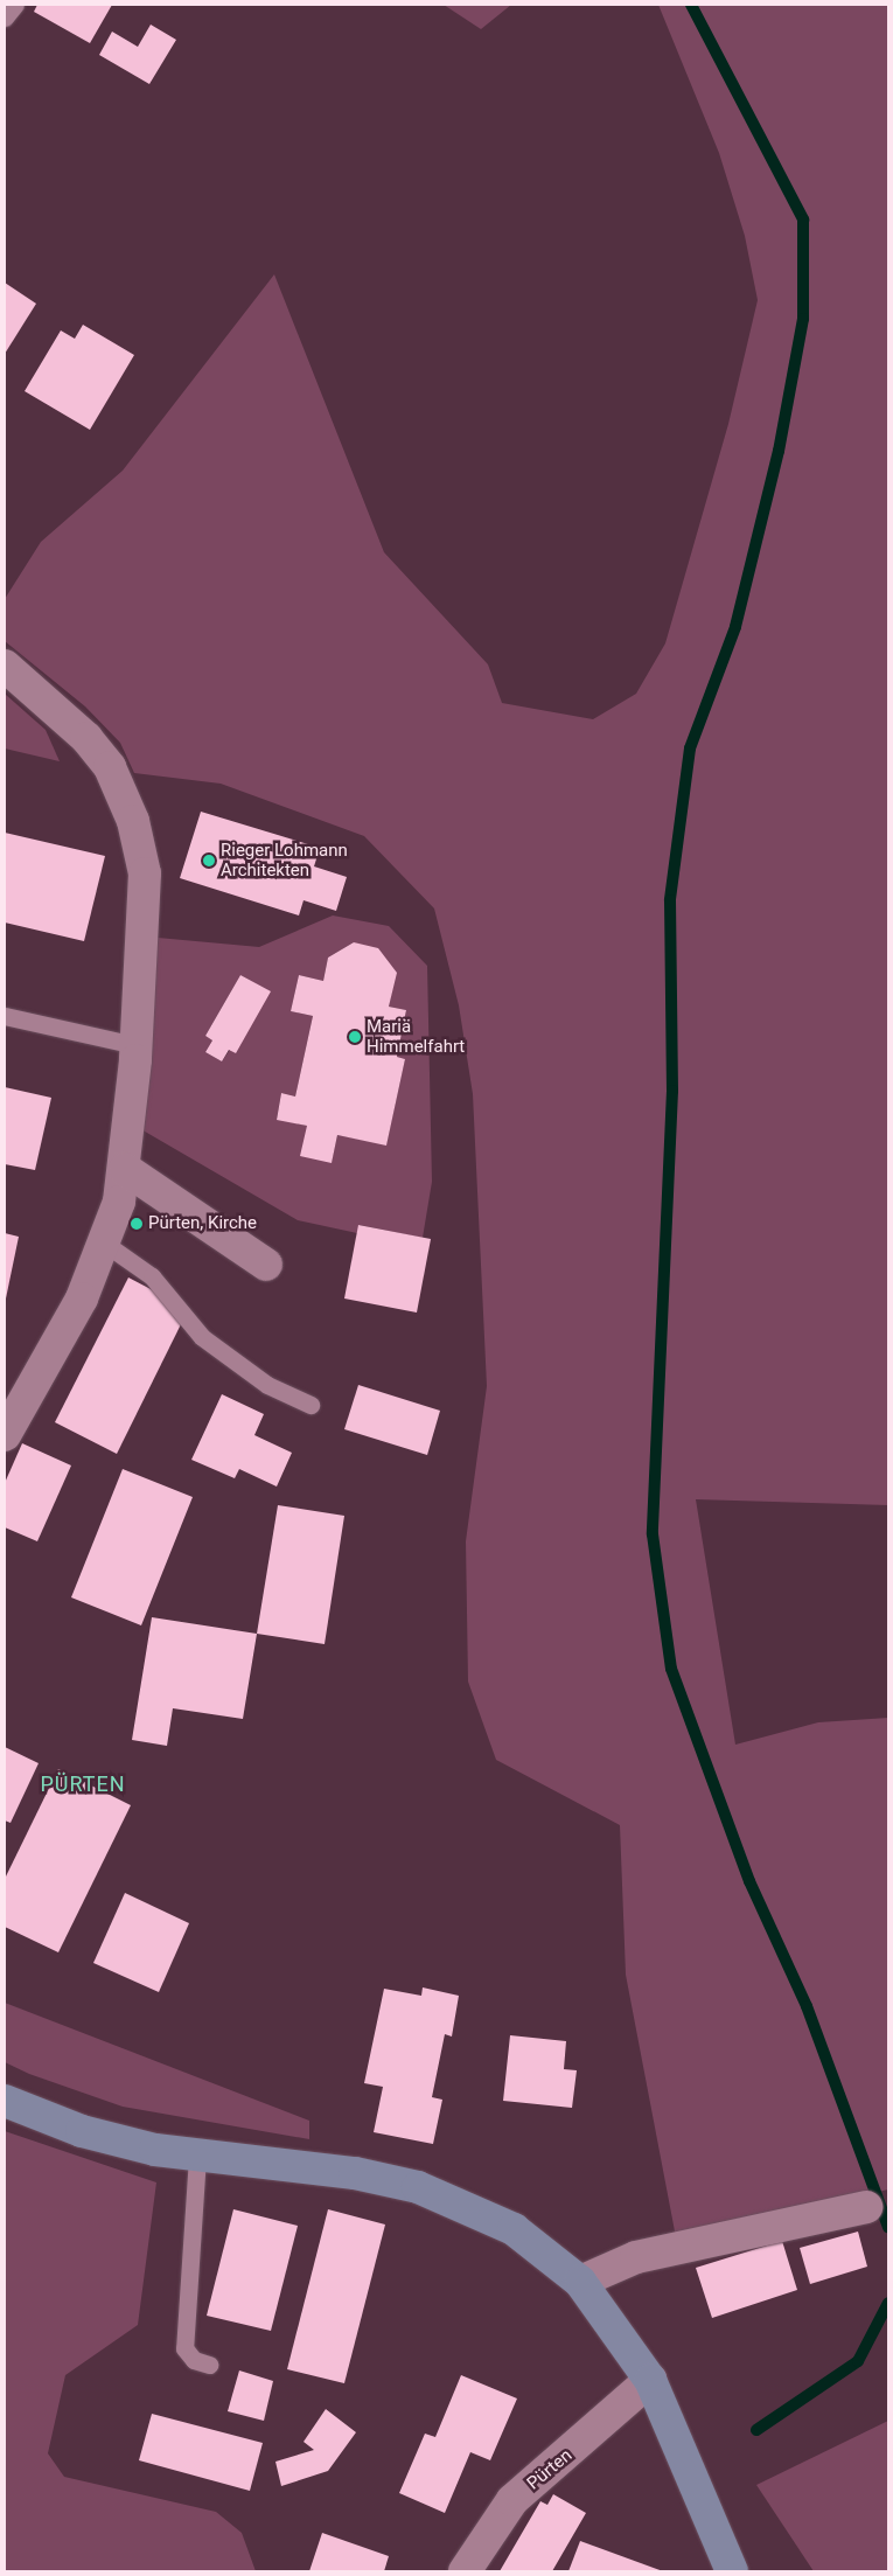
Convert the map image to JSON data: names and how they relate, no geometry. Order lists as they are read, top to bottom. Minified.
{"streets":{"street":["Pürten"]},"districts":["PÜRTEN"],"places":["Rieger Lohmann Architekten","Mariä Himmelfahrt","Pürten, Kirche"]}
